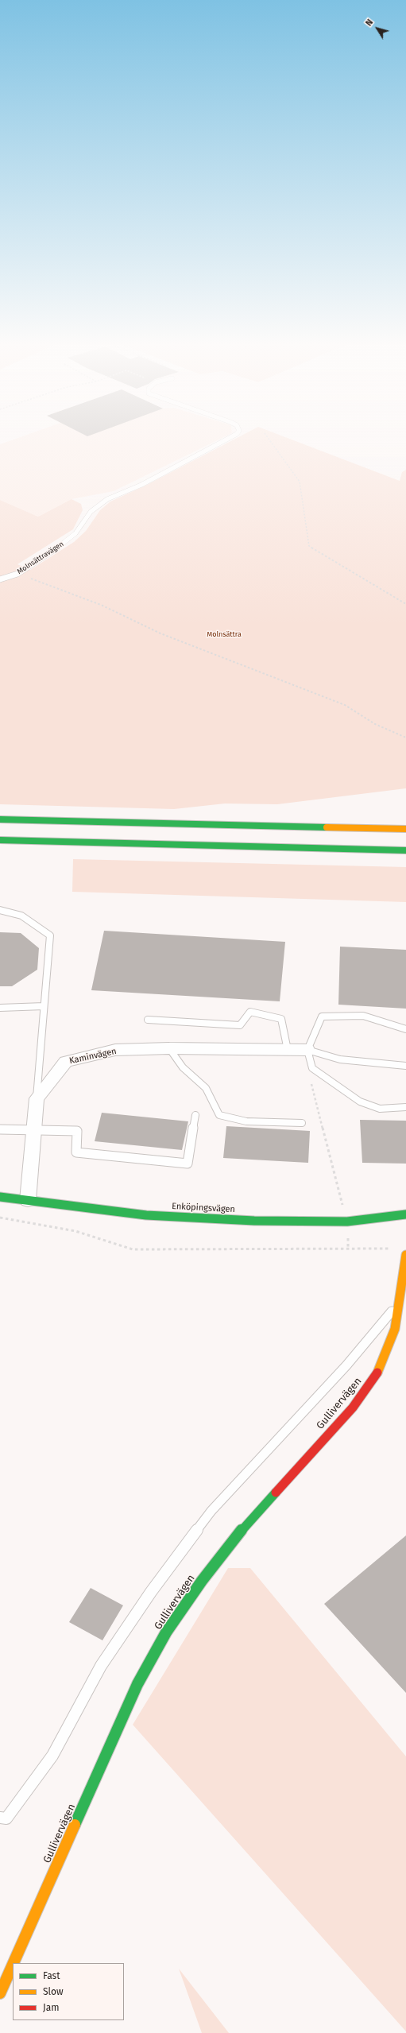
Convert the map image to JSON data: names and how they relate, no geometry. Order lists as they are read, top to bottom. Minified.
{"streets":{"main road":["Enköpingsvägen","Gullivervägen"],"street":["Kaminvägen"],"lane":["Molnsättravägen"]},"parks":["Molnsättra"],"legend":["Fast","Slow","Jam"],"north":"top left"}
